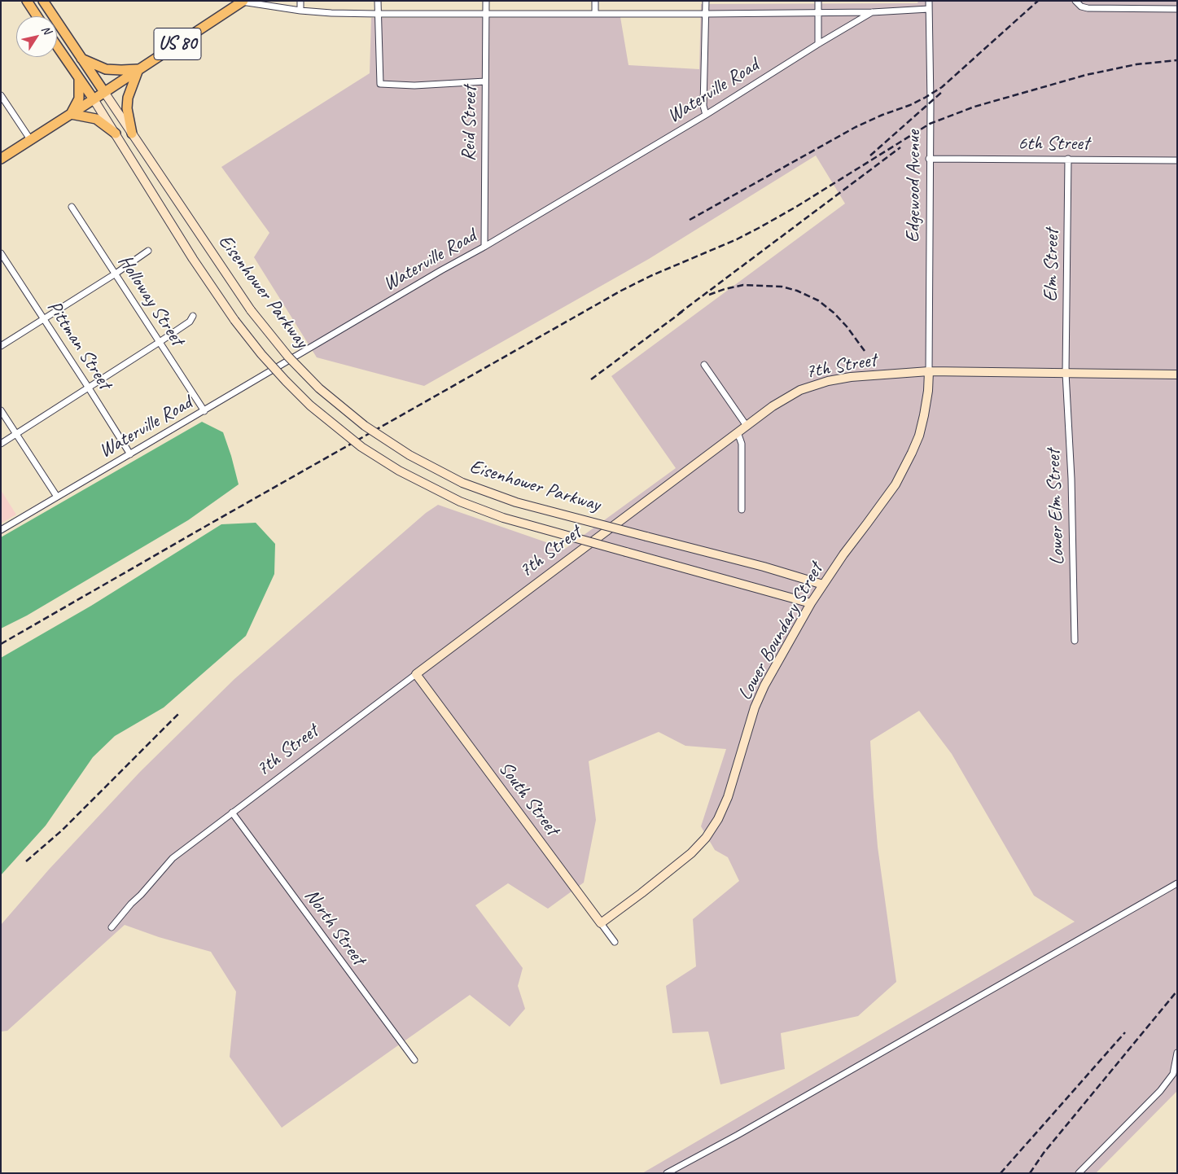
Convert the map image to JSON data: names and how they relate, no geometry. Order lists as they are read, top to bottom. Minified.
{"streets":{"main road":["US 80","Eisenhower Parkway"],"street":["Waterville Road","Reid Street","6th Street","Edgewood Avenue","Elm Street","Holloway Street","Pittman Street","7th Street","Lower Elm Street","Lower Boundary Street","South Street","North Street"]},"crossings":[["US 80","Eisenhower Parkway"],["Waterville Road","Reid Street"],["Waterville Road","Holloway Street"],["Waterville Road","Pittman Street"],["6th Street","Edgewood Avenue"],["6th Street","Elm Street"],["Edgewood Avenue","7th Street"],["Edgewood Avenue","Lower Boundary Street"],["Elm Street","7th Street"],["Elm Street","Lower Elm Street"],["Eisenhower Parkway","Lower Boundary Street"],["7th Street","Lower Elm Street"],["7th Street","Lower Boundary Street"],["7th Street","South Street"],["7th Street","North Street"],["Lower Boundary Street","South Street"]],"north":"top right"}
